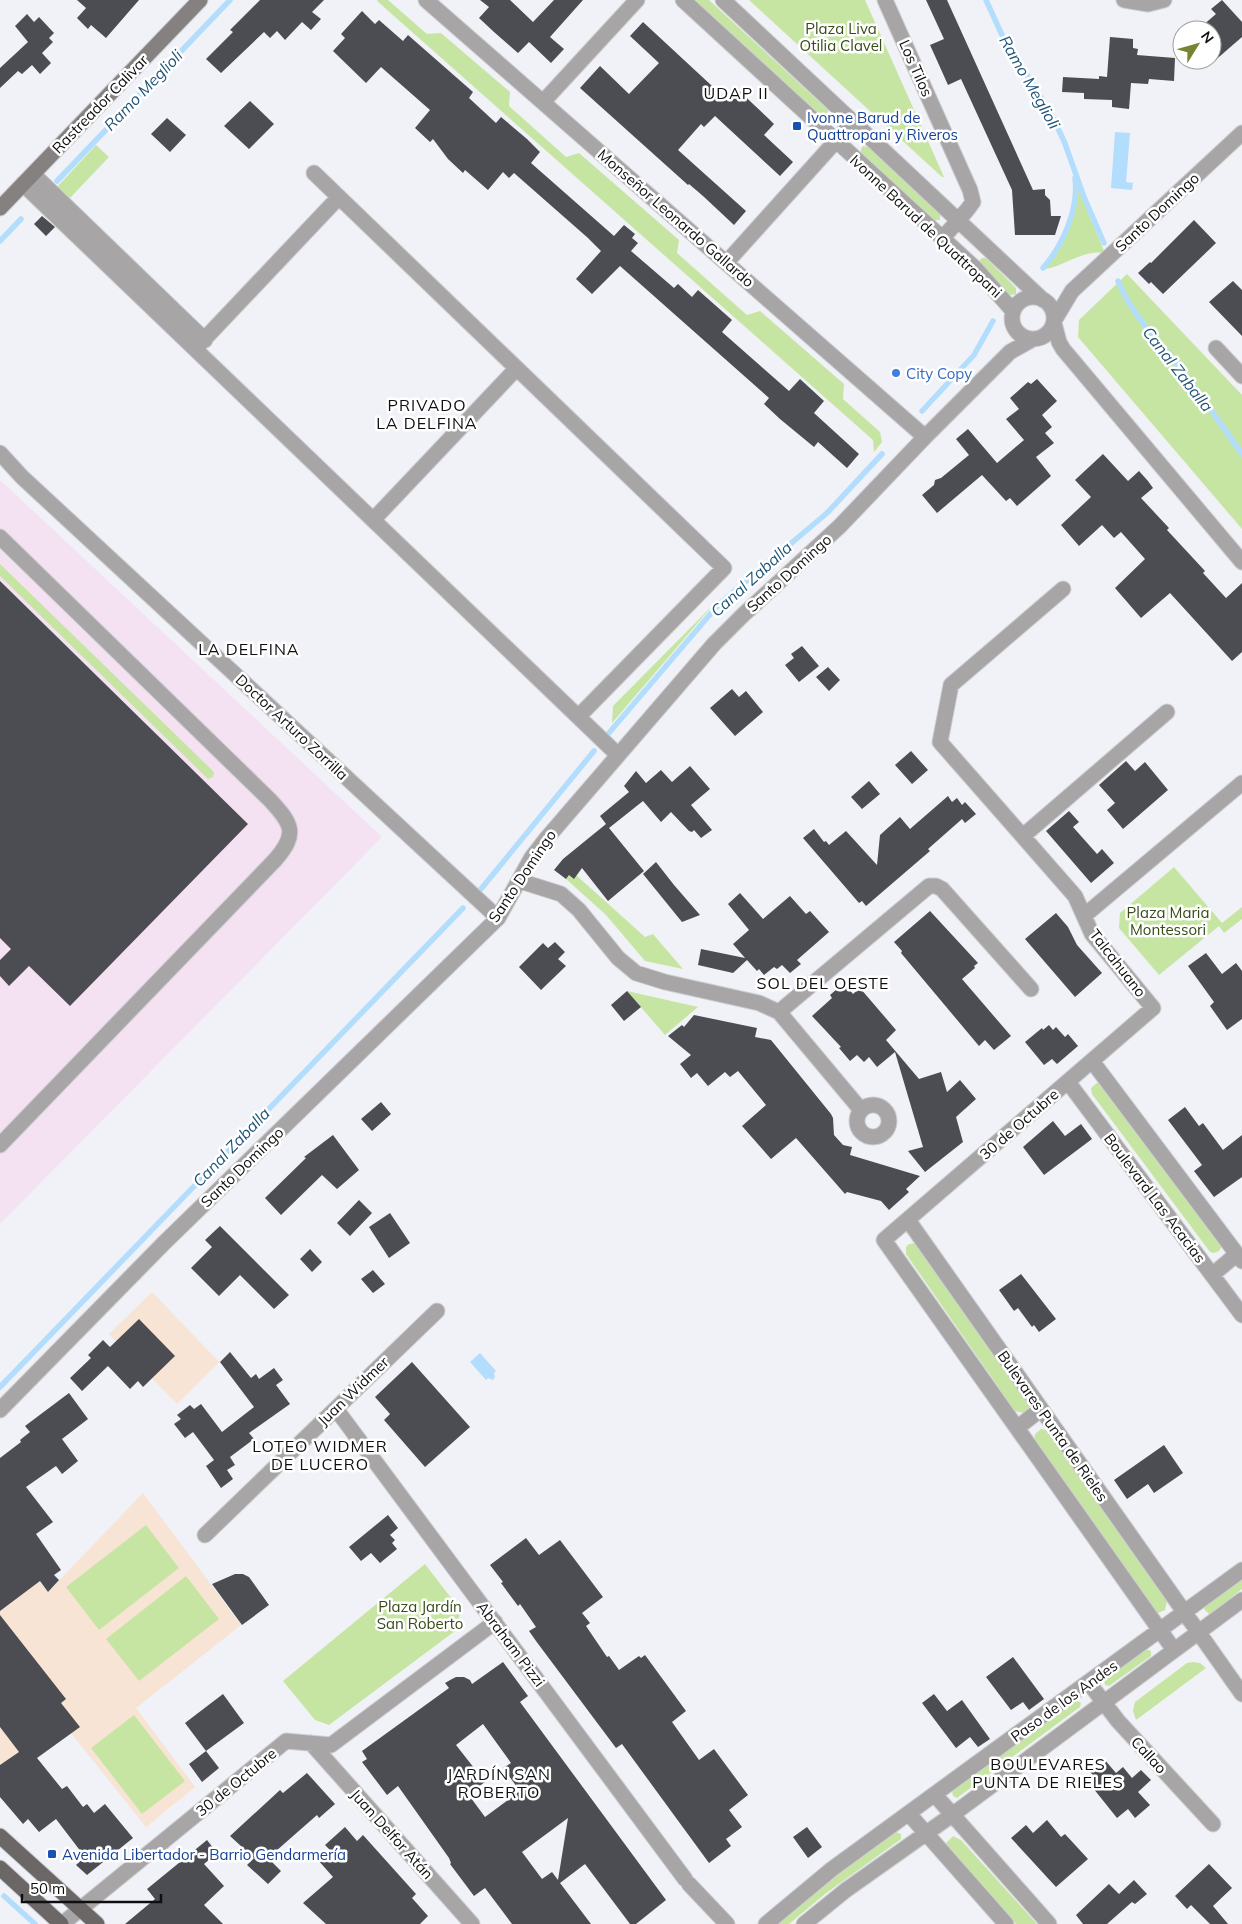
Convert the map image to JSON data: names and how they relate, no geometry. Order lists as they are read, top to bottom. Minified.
{"streets":{"main road":["Rastreador Calivar"],"street":["Los Tilos","Santo Domingo","Monseñor Leonardo Gallardo","Ivonne Barud de Quattropani","Doctor Arturo Zorrilla","Talcahuano","30 de Octubre","Boulevard Las Acacias","Juan Widmer","Bulevares Punta de Rieles","Abraham Pizzi","Paso de los Andes","Callao","Juan Delfor Atán"]},"crossings":[["Los Tilos","Ivonne Barud de Quattropani"],["Santo Domingo","Monseñor Leonardo Gallardo"],["Santo Domingo","Ivonne Barud de Quattropani"],["Santo Domingo","Doctor Arturo Zorrilla"],["Talcahuano","30 de Octubre"],["30 de Octubre","Boulevard Las Acacias"],["30 de Octubre","Bulevares Punta de Rieles"],["30 de Octubre","Abraham Pizzi"],["30 de Octubre","Juan Delfor Atán"],["Juan Widmer","Abraham Pizzi"],["Bulevares Punta de Rieles","Paso de los Andes"],["Paso de los Andes","Callao"]],"districts":["UDAP II","PRIVADO LA DELFINA","LA DELFINA","SOL DEL OESTE","LOTEO WIDMER DE LUCERO","BOULEVARES PUNTA DE RIELES","JARDÍN SAN ROBERTO"],"water":["Ramo Meglioli","Canal Zaballa"],"parks":["Plaza Liva Otilia Clavel","Plaza Maria Montessori","Plaza Jardín San Roberto"],"places":{"transit":["Ivonne Barud de Quattropani y Riveros","Avenida Libertador - Barrio Gendarmería"],"other":["City Copy"]},"scale_bar":"50 m","north":"top right"}
